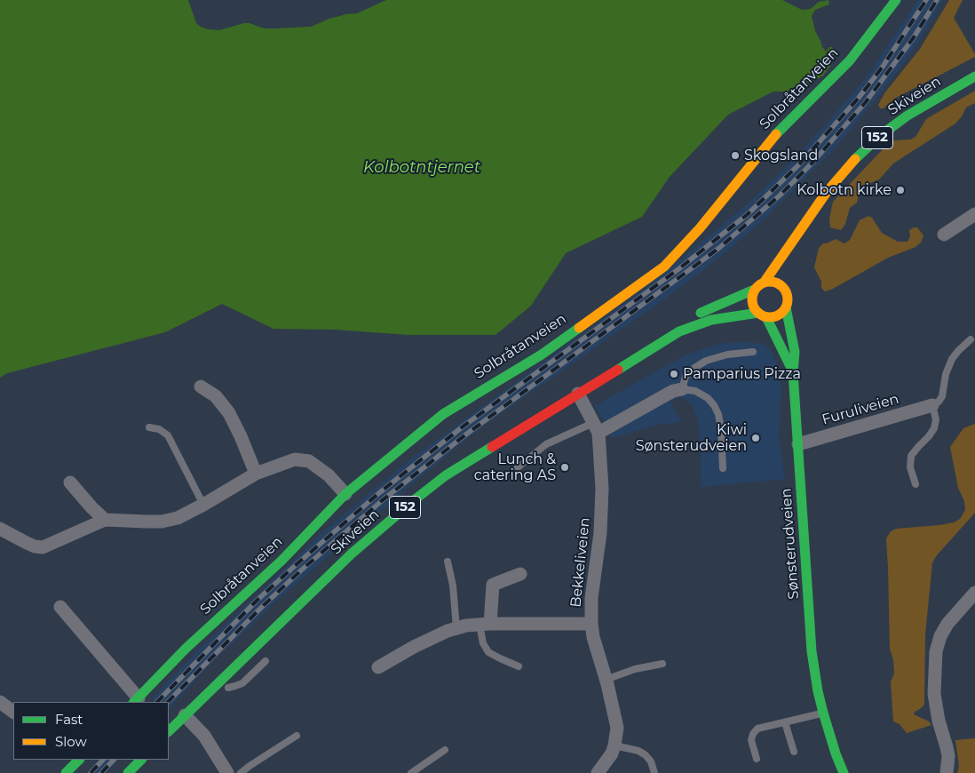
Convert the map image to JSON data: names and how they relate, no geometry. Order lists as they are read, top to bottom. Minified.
{"streets":{"main road":["Solbråtanveien","Skiveien","152","Sønsterudveien"],"street":["Furuliveien","Bekkeliveien"]},"crossings":[["Skiveien","152"],["Skiveien","Sønsterudveien"],["Skiveien","Bekkeliveien"],["152","Sønsterudveien"],["Furuliveien","Sønsterudveien"]],"water":["Kolbotntjernet"],"places":["Skogsland","Kolbotn kirke","Pamparius Pizza","Kiwi Sønsterudveien","Lunch & catering AS"],"legend":["Fast","Slow"]}
